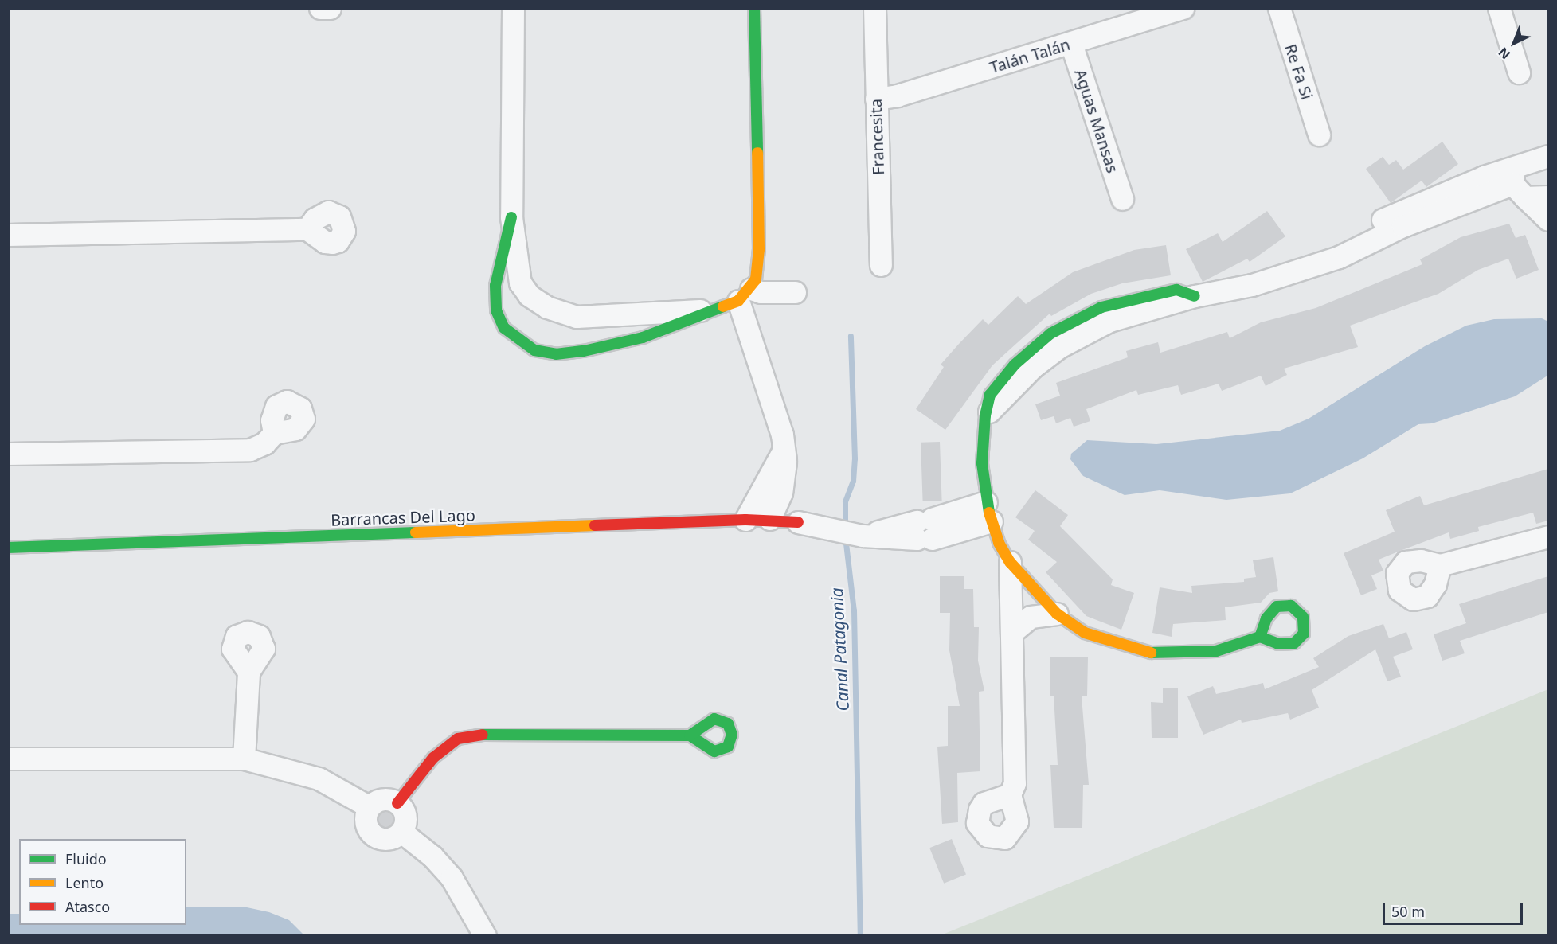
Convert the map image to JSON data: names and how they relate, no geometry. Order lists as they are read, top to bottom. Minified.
{"streets":{"street":["Talán Talán","Re Fa Si","Aguas Mansas","Francesita","Barrancas Del Lago"]},"crossings":[["Talán Talán","Aguas Mansas"],["Talán Talán","Francesita"]],"water":["Canal Patagonia"],"legend":["Fluido","Lento","Atasco"],"scale_bar":"50 m","north":"bottom left"}
